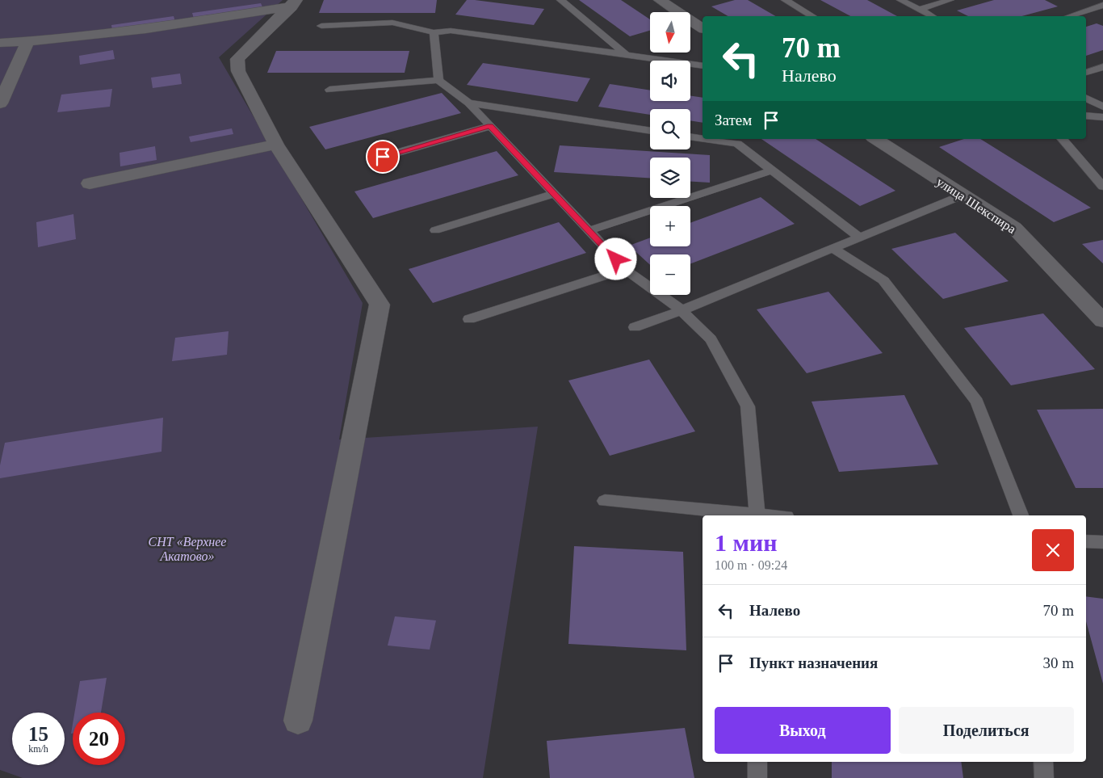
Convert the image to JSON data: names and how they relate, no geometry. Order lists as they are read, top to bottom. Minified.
{"streets":{"street":["улица Шекспира"]},"parks":["СНТ «Верхнее Акатово»"],"north":"bottom","page":{"map_buttons":["+","−"],"turn":["70 m","Налево"],"then":"Затем","heading":["1 мин","100 m · 09:24"],"list":[{"name":"Налево","value":"70 m"},{"name":"Пункт назначения","value":"30 m"}],"buttons":["Выход","Поделиться"],"speed":"15 km/h","limit":"20"}}
